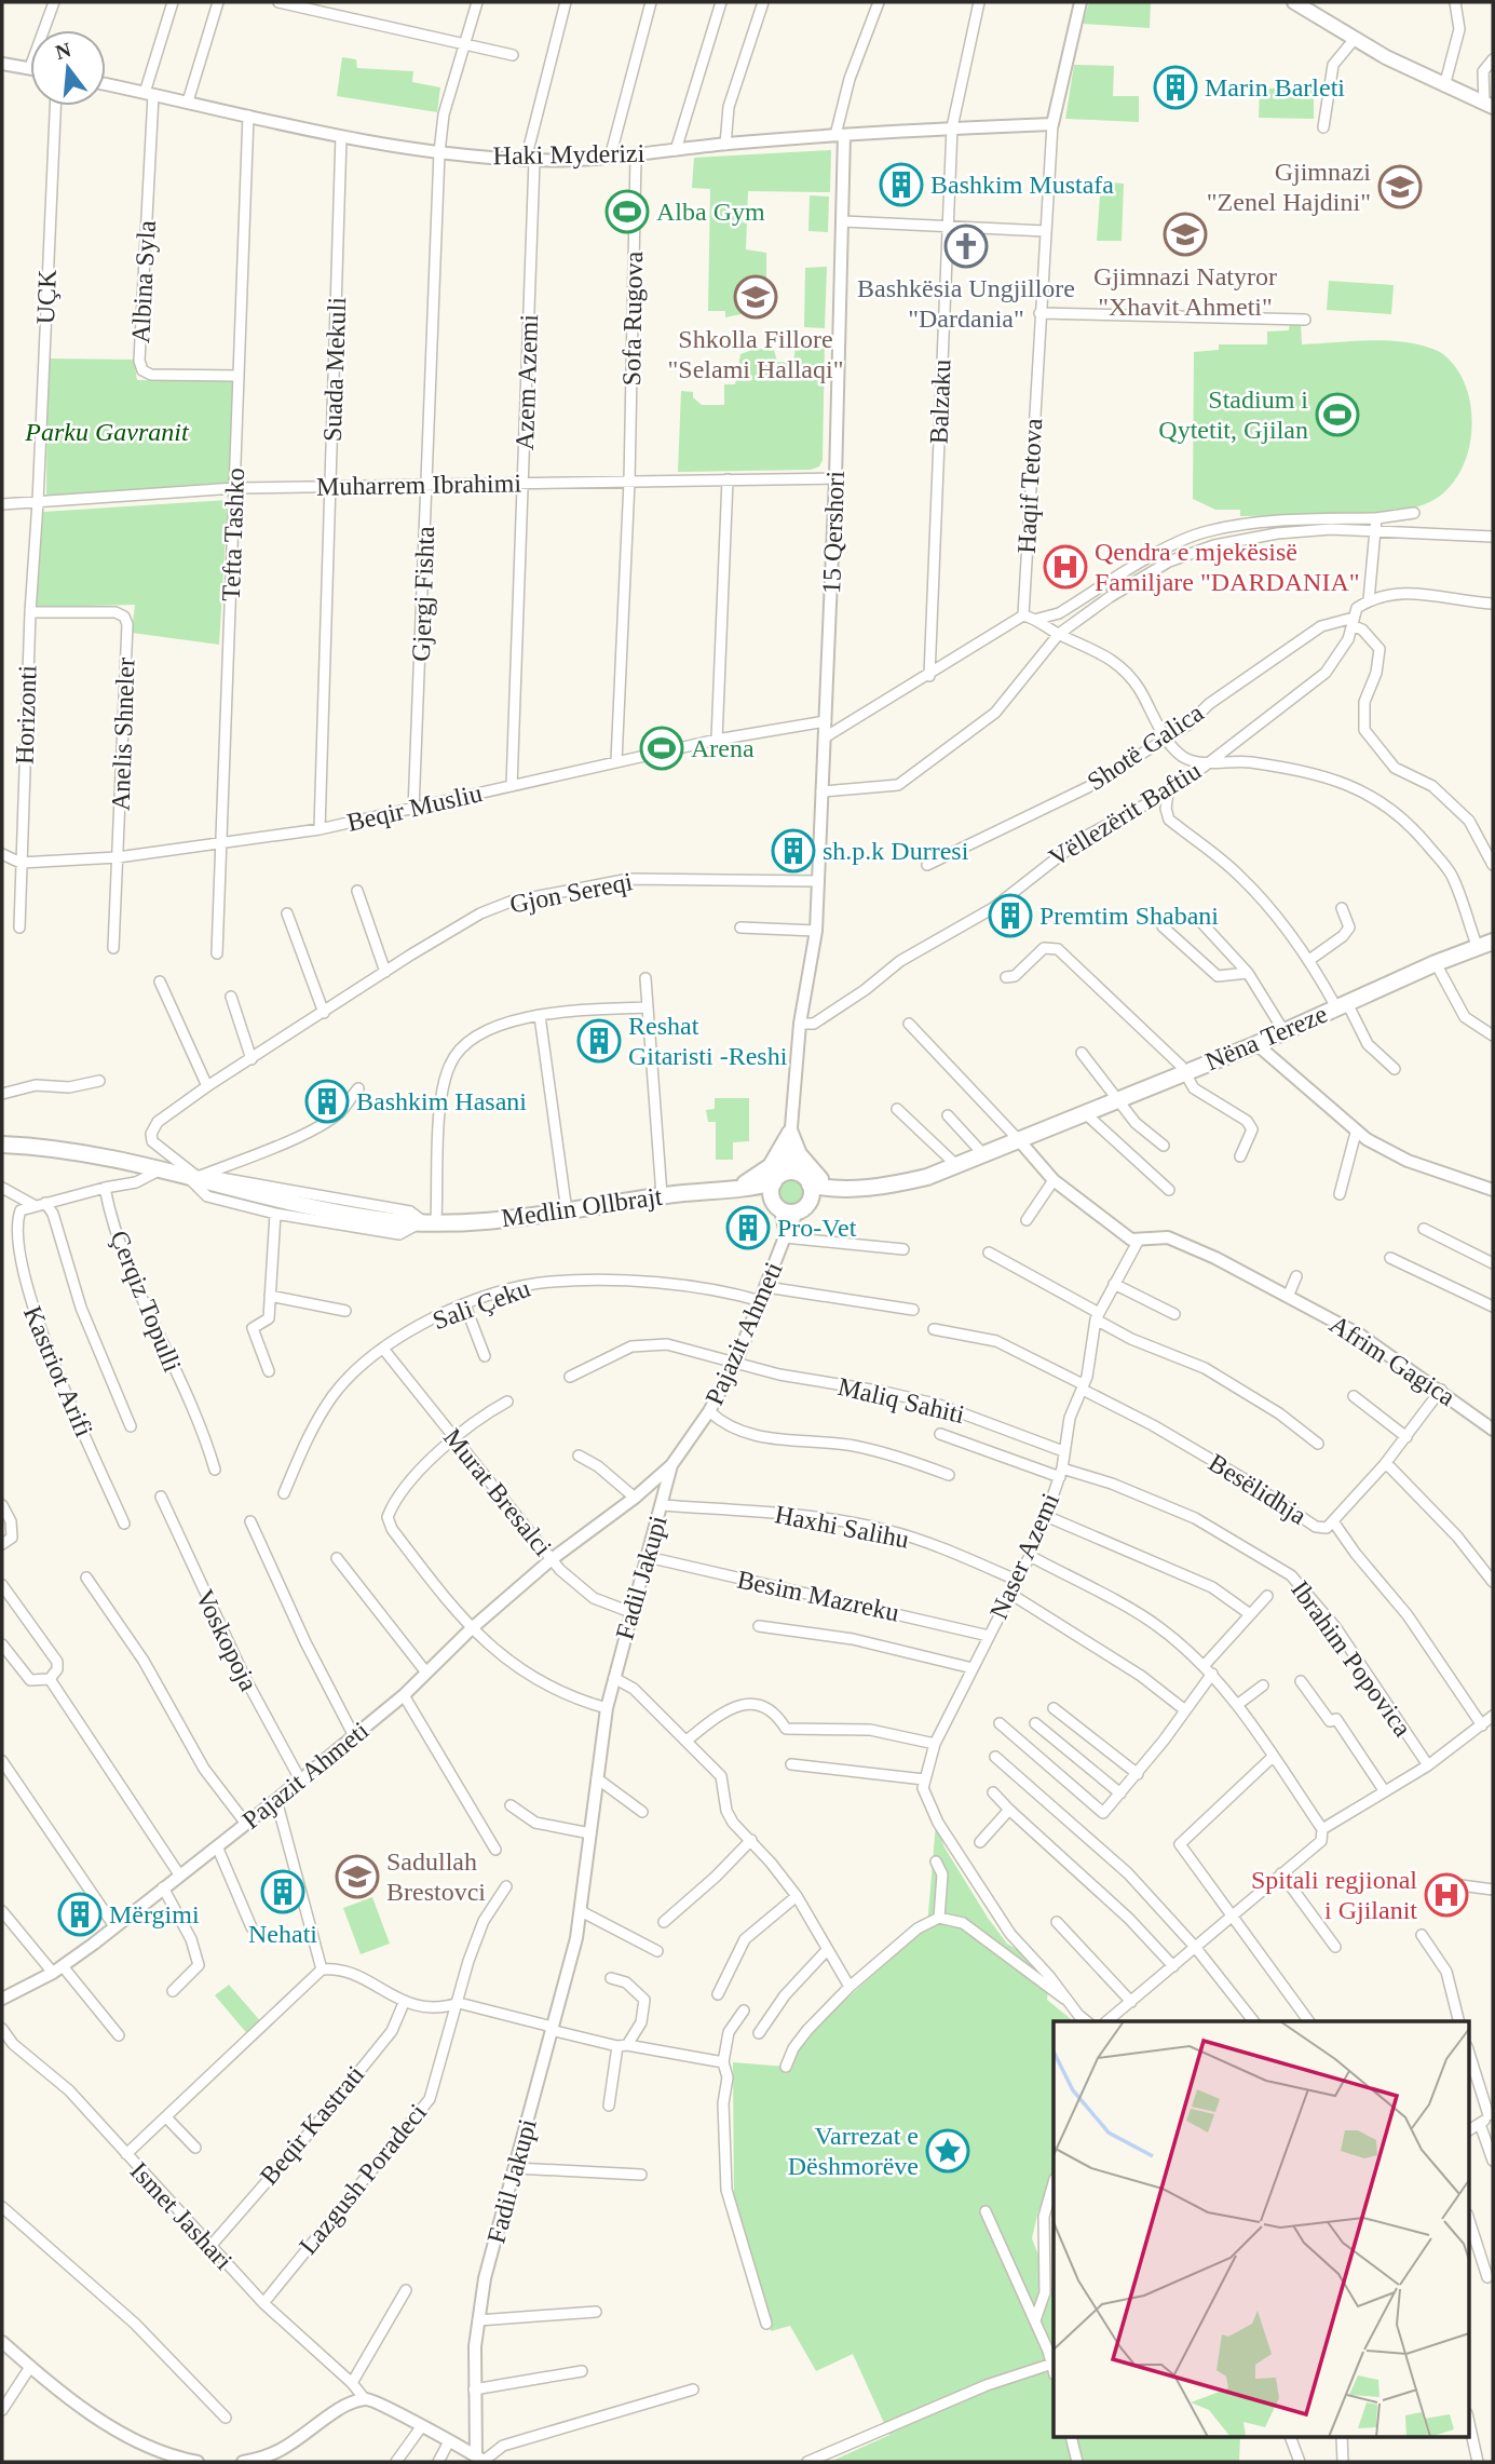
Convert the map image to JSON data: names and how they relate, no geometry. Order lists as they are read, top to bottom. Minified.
{"streets":{"main road":["Nëna Tereze","Medlin Ollbrajt"],"street":["Haki Myderizi","Albina Syla","UÇK","Sofa Rugova","Suada Mekuli","Azem Azemi","Balzaku","Muharrem Ibrahimi","Haqif Tetova","15 Qershori","Tefta Tashko","Gjergj Fishta","Horizonti","Anelis Shneler","Shotë Galica","Beqir Musliu","Vëllezërit Baftiu","Gjon Sereqi","Çerqiz Topulli","Sali Çeku","Pajazit Ahmeti","Afrim Gagica","Kastriot Arifi","Maliq Sahiti","Besëlidhja","Murat Bresalci","Haxhi Salihu","Naser Azemi","Fadil Jakupi","Besim Mazreku","Voskopoja","Ibrahim Popovica","Beqir Kastrati","Lazgush Poradeci","Ismet Jashari"]},"crossings":[["Haki Myderizi","Albina Syla"],["Haki Myderizi","Sofa Rugova"],["Haki Myderizi","Suada Mekuli"],["Haki Myderizi","Azem Azemi"],["Haki Myderizi","Balzaku"],["Haki Myderizi","Haqif Tetova"],["Haki Myderizi","15 Qershori"],["Haki Myderizi","Tefta Tashko"],["Haki Myderizi","Gjergj Fishta"],["Albina Syla","Tefta Tashko"],["UÇK","Muharrem Ibrahimi"],["UÇK","Horizonti"],["Sofa Rugova","Muharrem Ibrahimi"],["Sofa Rugova","Beqir Musliu"],["Suada Mekuli","Muharrem Ibrahimi"],["Suada Mekuli","Beqir Musliu"],["Azem Azemi","Muharrem Ibrahimi"],["Azem Azemi","Beqir Musliu"],["Muharrem Ibrahimi","15 Qershori"],["Muharrem Ibrahimi","Tefta Tashko"],["Muharrem Ibrahimi","Gjergj Fishta"],["Muharrem Ibrahimi","Horizonti"],["15 Qershori","Beqir Musliu"],["15 Qershori","Vëllezërit Baftiu"],["15 Qershori","Gjon Sereqi"],["15 Qershori","Medlin Ollbrajt"],["Tefta Tashko","Beqir Musliu"],["Gjergj Fishta","Beqir Musliu"],["Horizonti","Anelis Shneler"],["Horizonti","Beqir Musliu"],["Anelis Shneler","Beqir Musliu"],["Shotë Galica","Vëllezërit Baftiu"],["Gjon Sereqi","Medlin Ollbrajt"],["Medlin Ollbrajt","Pajazit Ahmeti"],["Sali Çeku","Pajazit Ahmeti"],["Sali Çeku","Murat Bresalci"],["Pajazit Ahmeti","Maliq Sahiti"],["Pajazit Ahmeti","Murat Bresalci"],["Pajazit Ahmeti","Fadil Jakupi"],["Pajazit Ahmeti","Voskopoja"],["Afrim Gagica","Besëlidhja"],["Afrim Gagica","Naser Azemi"],["Maliq Sahiti","Naser Azemi"],["Besëlidhja","Naser Azemi"],["Murat Bresalci","Fadil Jakupi"],["Haxhi Salihu","Naser Azemi"],["Haxhi Salihu","Fadil Jakupi"],["Naser Azemi","Besim Mazreku"],["Naser Azemi","Ibrahim Popovica"],["Fadil Jakupi","Besim Mazreku"],["Beqir Kastrati","Ismet Jashari"],["Lazgush Poradeci","Ismet Jashari"]],"parks":["Parku Gavranit"],"places":{"building":["Marin Barleti","Bashkim Mustafa","sh.p.k Durresi","Premtim Shabani","Reshat Gitaristi -Reshi","Bashkim Hasani","Pro-Vet","Nehati","Mërgimi"],"school or university":["Gjimnazi \"Zenel Hajdini\"","Gjimnazi Natyror \"Xhavit Ahmeti\"","Shkolla Fillore \"Selami Hallaqi\"","Sadullah Brestovci"],"sports":["Alba Gym","Stadium i Qytetit, Gjilan","Arena"],"church":["Bashkësia Ungjillore \"Dardania\""],"hospital":["Qendra e mjekësisë Familjare \"DARDANIA\"","Spitali regjional i Gjilanit"],"place":["Varrezat e Dëshmorëve"]},"north":"top"}
